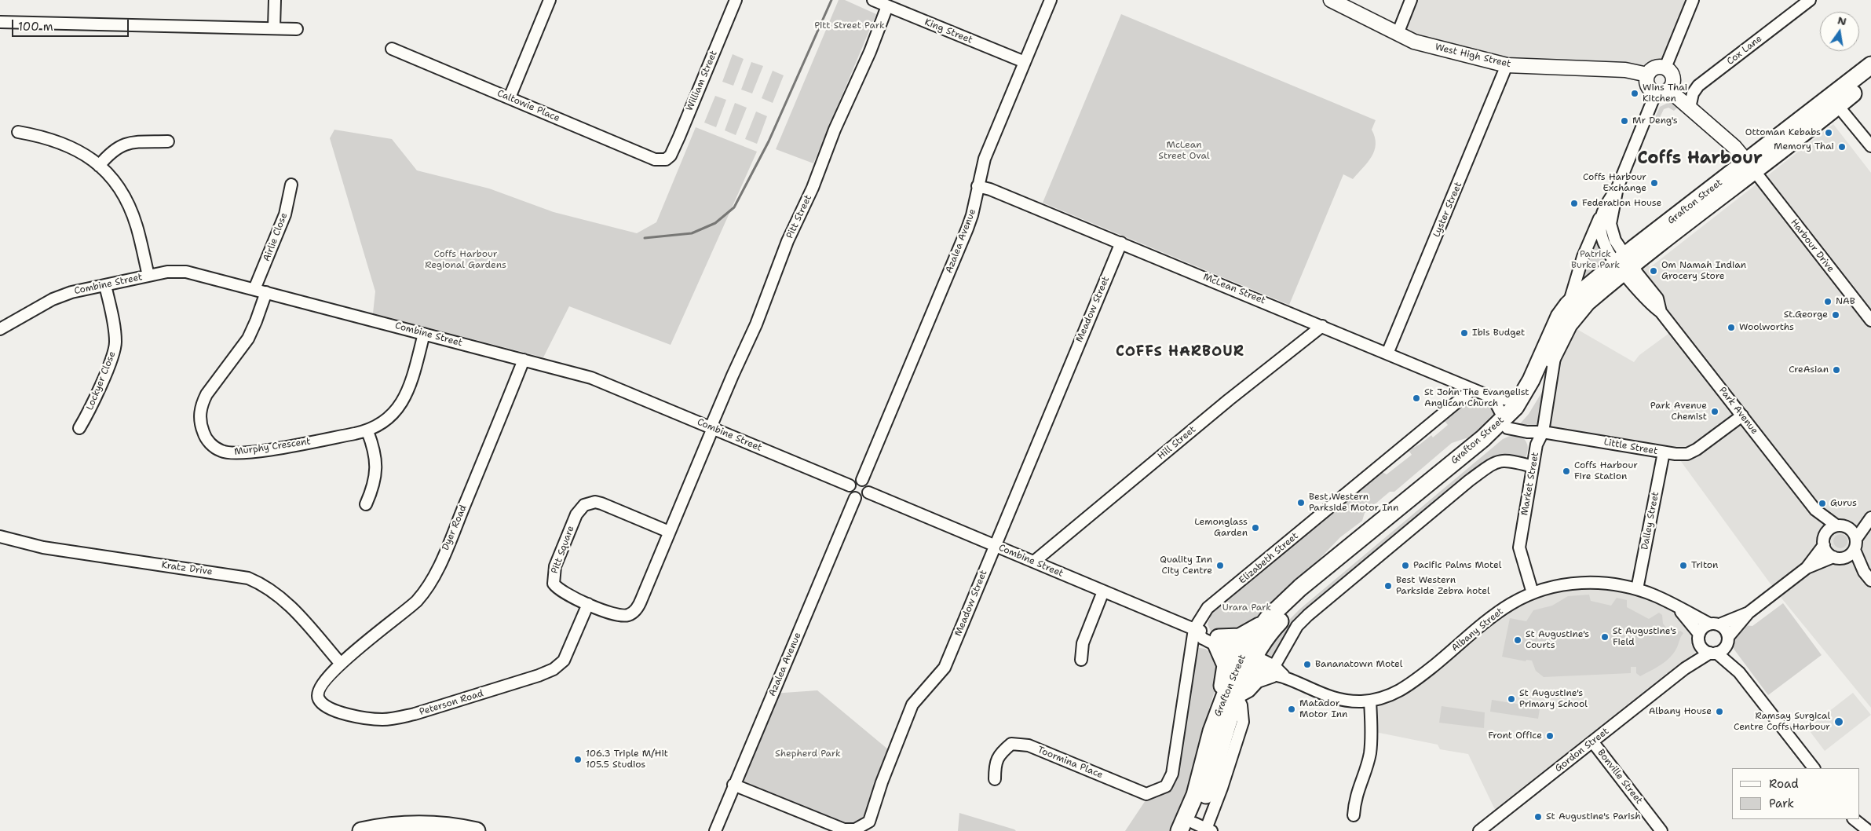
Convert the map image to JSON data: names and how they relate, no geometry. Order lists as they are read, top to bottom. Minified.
{"streets":{"highway":["Grafton Street"],"main road":["West High Street"],"street":["King Street","Cox Lane","William Street","Caltowie Place","Lyster Street","Pitt Street","Airlie Close","Azalea Avenue","Harbour Drive","Combine Street","McLean Street","Meadow Street","Lockyer Close","Park Avenue","Hill Street","Murphy Crescent","Little Street","Market Street","Dalley Street","Dyer Road","Pitt Square","Elizabeth Street","Kratz Drive","Albany Street","Peterson Road","Gordon Street","Toormina Place","Bonville Street"]},"crossings":[["King Street","Pitt Street"],["King Street","Azalea Avenue"],["West High Street","Lyster Street"],["William Street","Caltowie Place"],["Grafton Street","Harbour Drive"],["Grafton Street","Combine Street"],["Grafton Street","McLean Street"],["Grafton Street","Park Avenue"],["Grafton Street","Little Street"],["Grafton Street","Market Street"],["Grafton Street","Albany Street"],["Lyster Street","McLean Street"],["Pitt Street","Combine Street"],["Pitt Street","Pitt Square"],["Airlie Close","Combine Street"],["Azalea Avenue","Combine Street"],["Azalea Avenue","McLean Street"],["Combine Street","Meadow Street"],["Combine Street","Lockyer Close"],["Combine Street","Hill Street"],["Combine Street","Murphy Crescent"],["Combine Street","Dyer Road"],["Combine Street","Pitt Square"],["Combine Street","Elizabeth Street"],["Combine Street","Albany Street"],["McLean Street","Meadow Street"],["McLean Street","Hill Street"],["McLean Street","Elizabeth Street"],["Park Avenue","Little Street"],["Little Street","Market Street"],["Little Street","Dalley Street"],["Market Street","Albany Street"],["Dalley Street","Albany Street"],["Dyer Road","Kratz Drive"],["Dyer Road","Peterson Road"],["Pitt Square","Peterson Road"],["Elizabeth Street","Toormina Place"],["Kratz Drive","Peterson Road"],["Albany Street","Gordon Street"],["Gordon Street","Bonville Street"]],"districts":["Coffs Harbour","COFFS HARBOUR"],"parks":["Pitt Street Park","McLean Street Oval","Coffs Harbour Regional Gardens","Patrick Burke Park","Urara Park","Shepherd Park"],"places":["Wins Thai Kitchen","Mr Deng's","Ottoman Kebabs","Memory Thai","Coffs Harbour Exchange","Federation House","Om Namah Indian Grocery Store","NAB","St.George","Woolworths","Ibis Budget","CreAsian","St John The Evangelist Anglican Church","Park Avenue Chemist","Coffs Harbour Fire Station","Best Western Parkside Motor Inn","Gurus","Lemonglass Garden","Quality Inn City Centre","Pacific Palms Motel","Triton","Best Western Parkside Zebra hotel","St Augustine's Field","St Augustine's Courts","Bananatown Motel","St Augustine's Primary School","Matador Motor Inn","Albany House","Ramsay Surgical Centre Coffs Harbour","Front Office","106.3 Triple M/Hit 105.5 Studios","St Augustine's Parish"],"legend":["Road","Park"],"scale_bar":"100 m","north":"top"}
